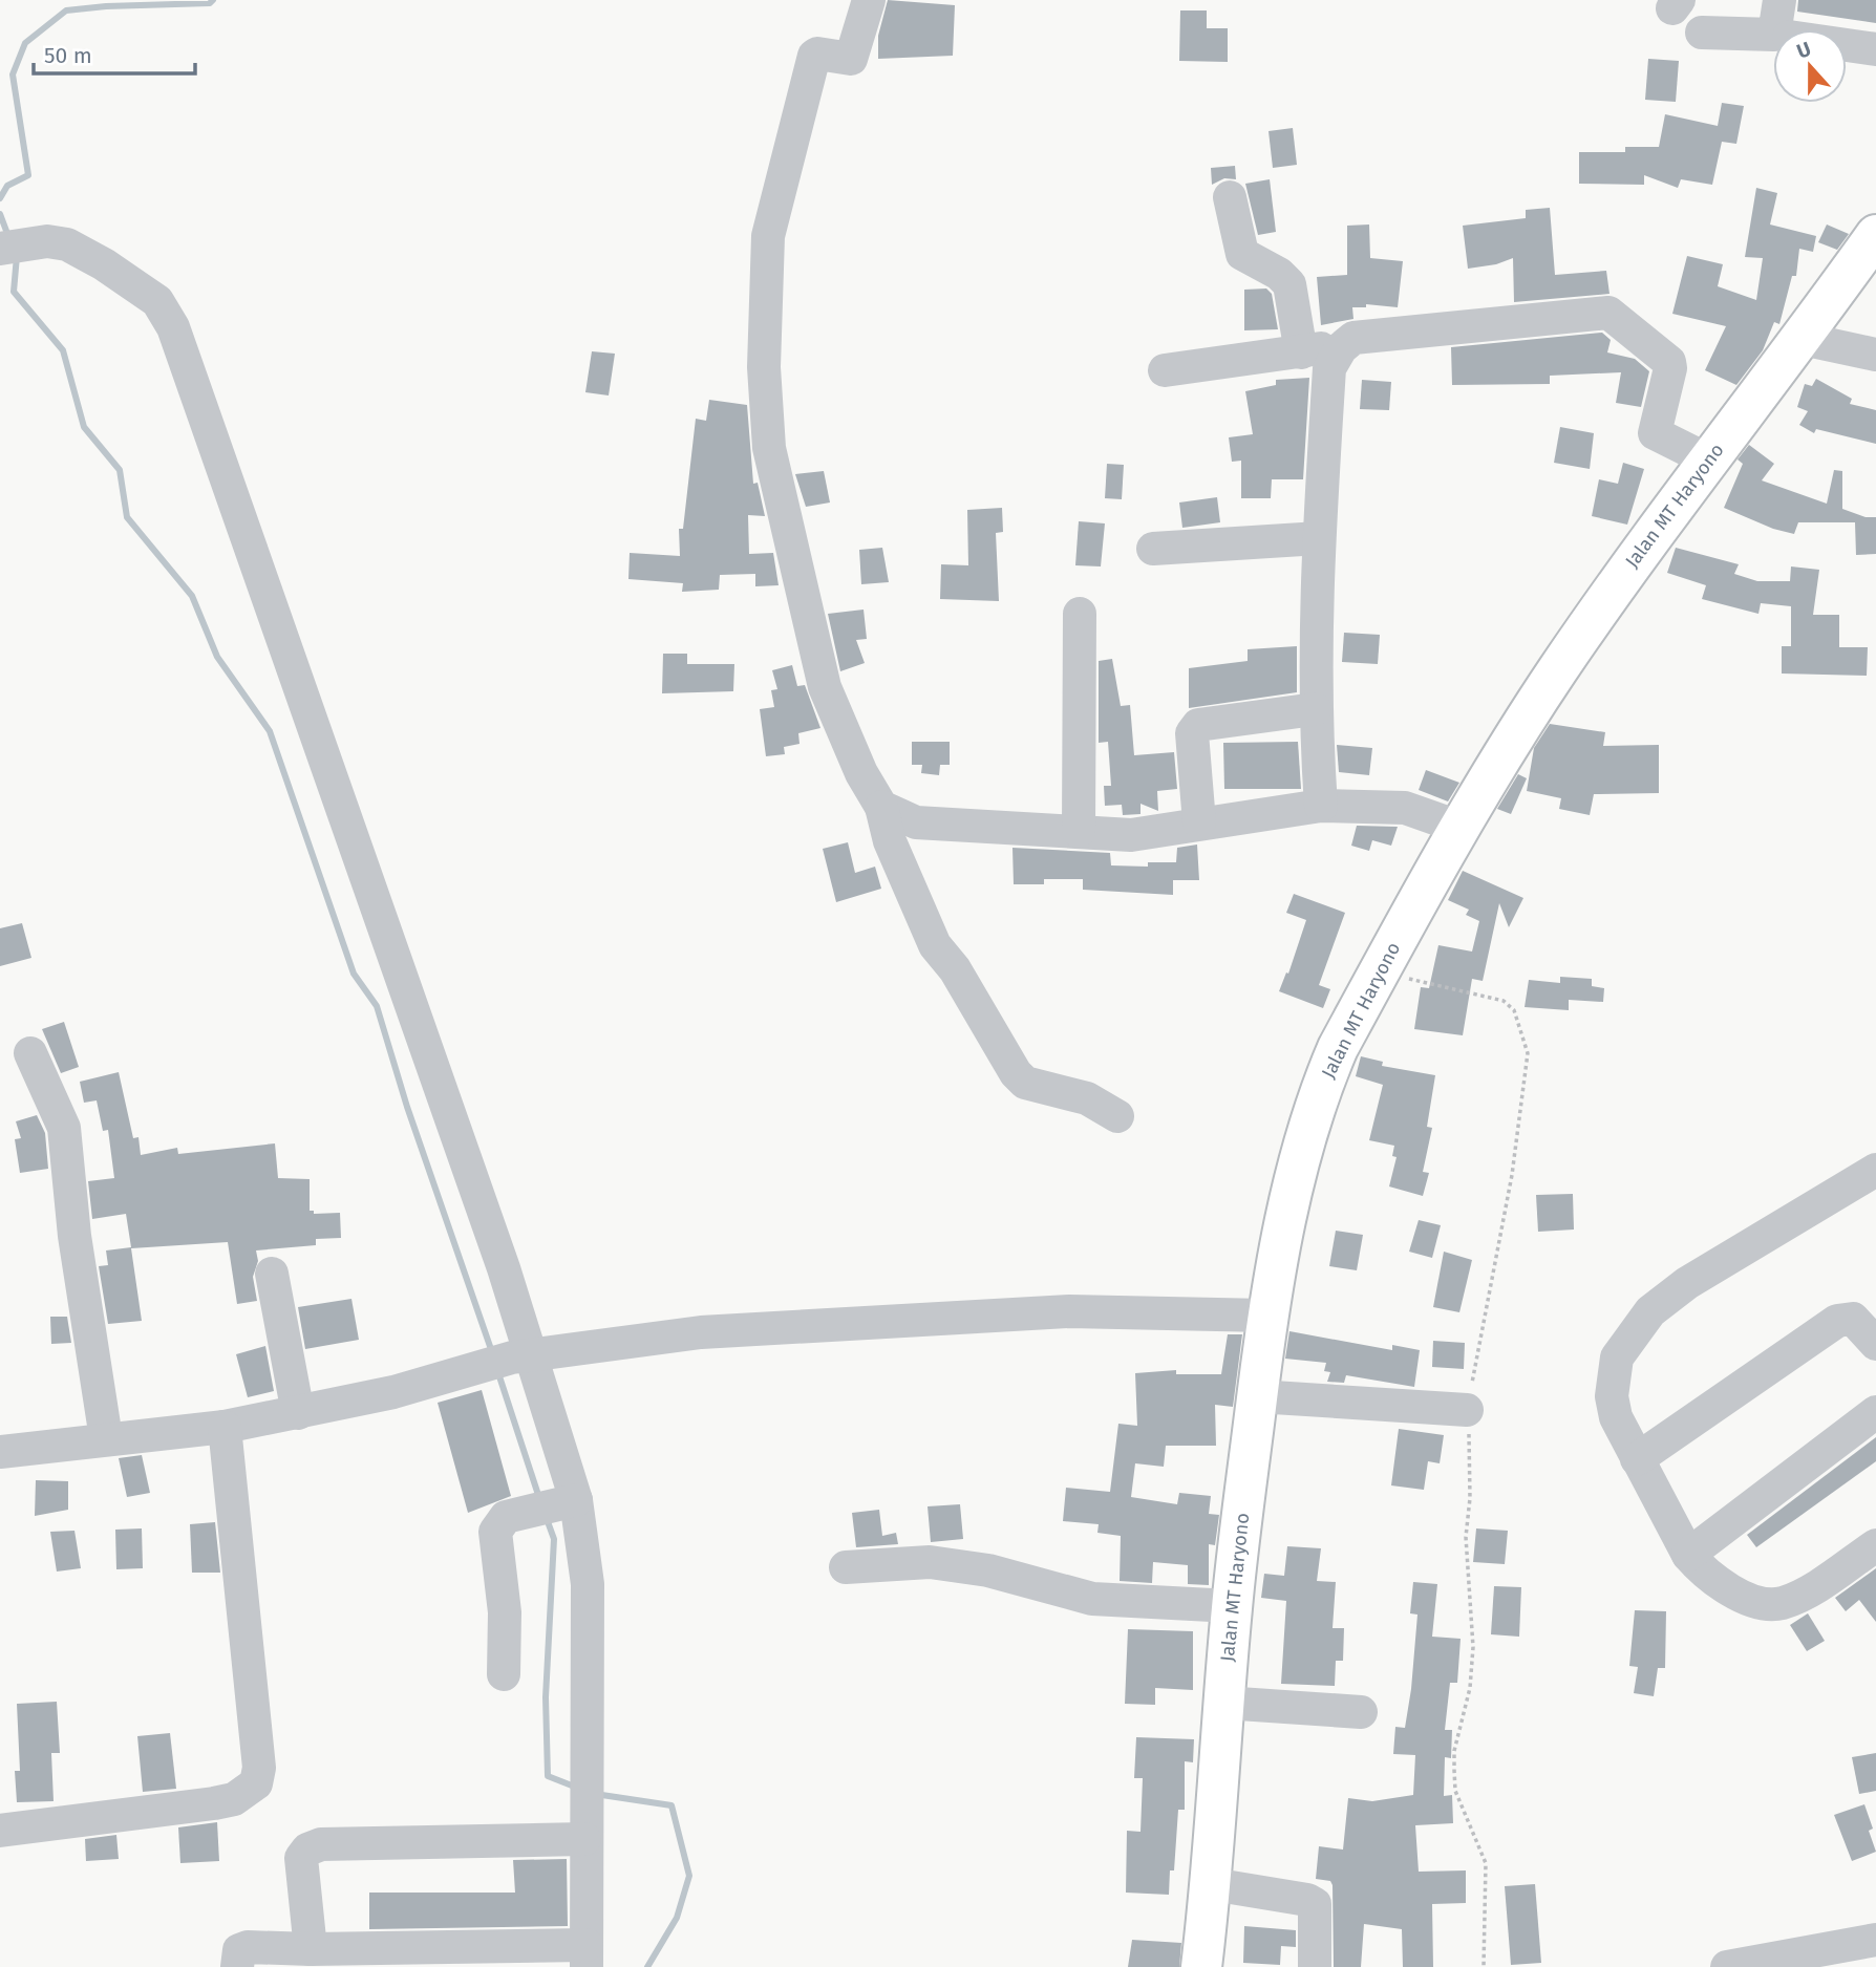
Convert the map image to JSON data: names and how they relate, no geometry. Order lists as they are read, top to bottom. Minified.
{"streets":{"main road":["Jalan MT Haryono"]},"scale_bar":"50 m","north":"top"}
